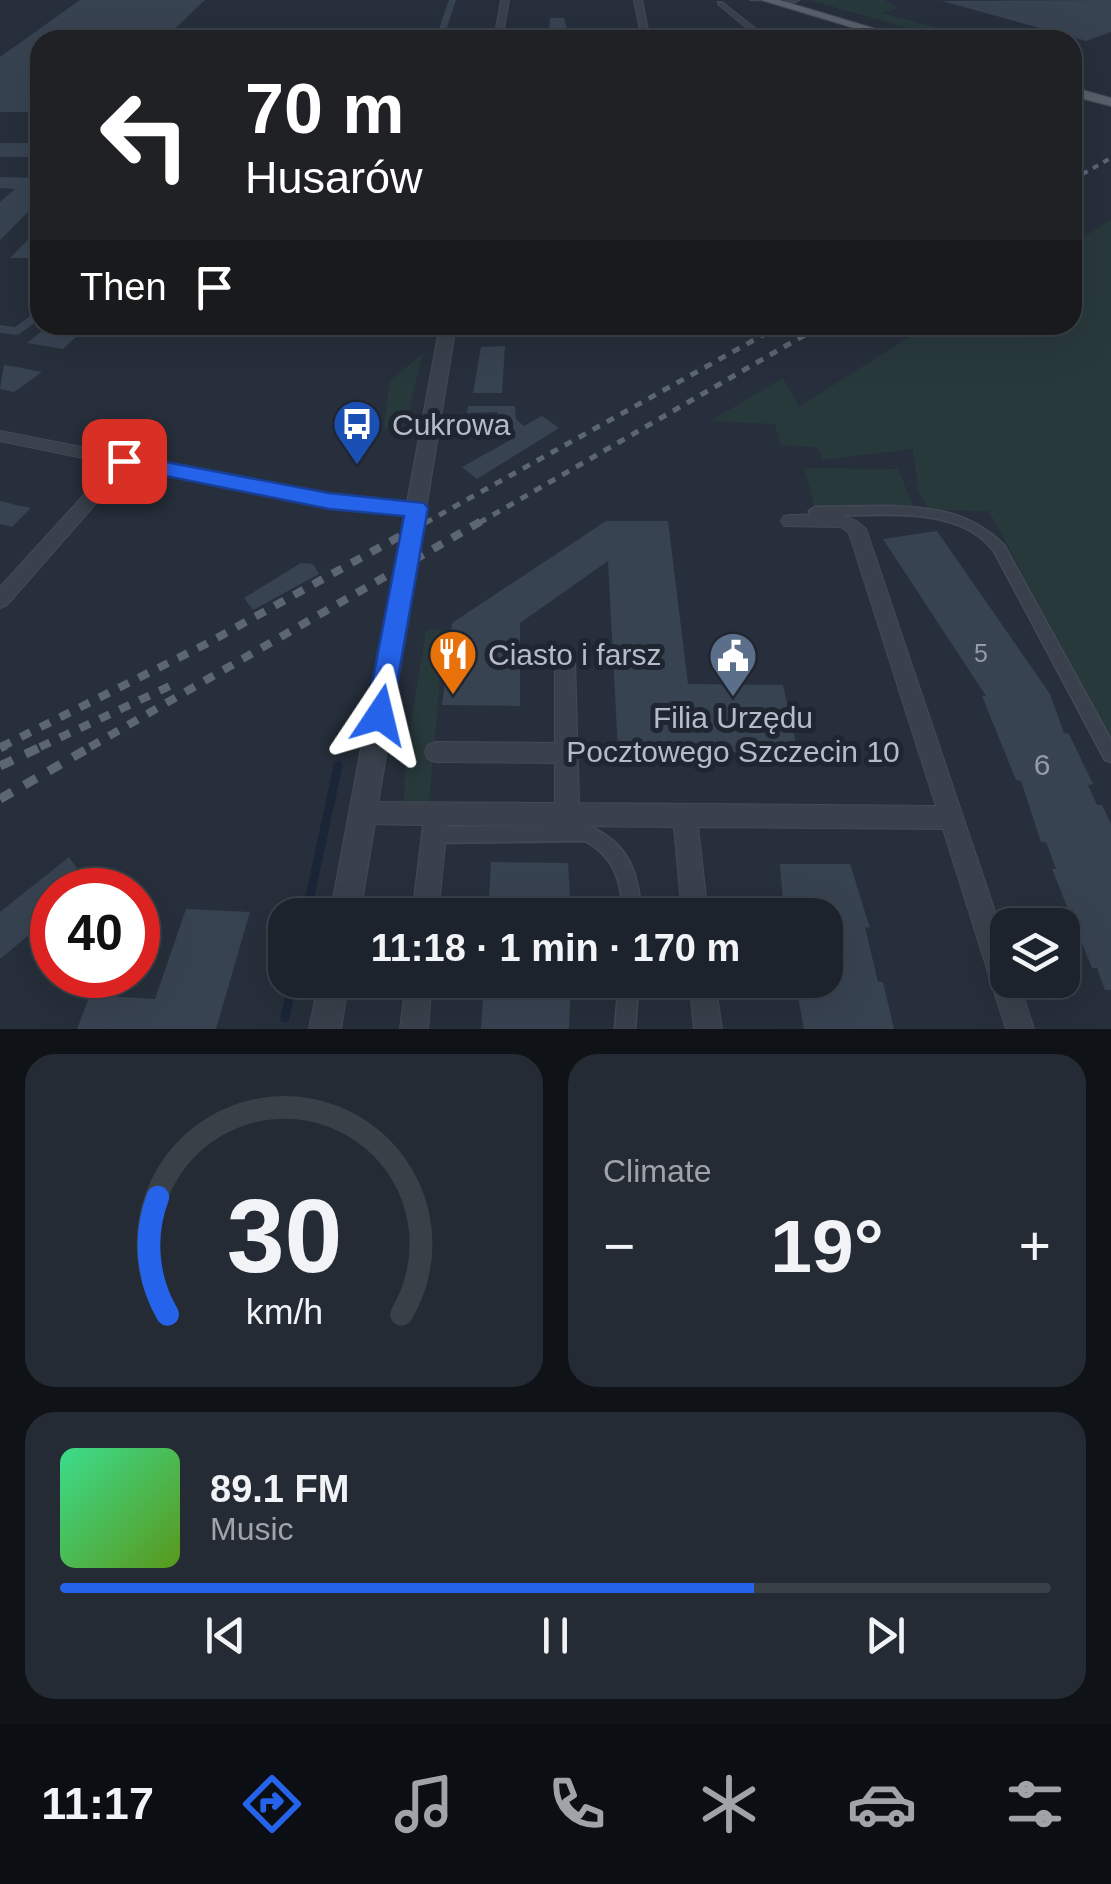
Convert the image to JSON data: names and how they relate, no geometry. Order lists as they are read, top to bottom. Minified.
{"places":{"bus stop":["Cukrowa"],"restaurant":["Ciasto i farsz"],"public building":["Filia Urzędu Pocztowego Szczecin 10"]},"house_numbers":["5","6"],"page":{"turn":["70 m","Husarów"],"then":"Then","limit":"40","trip":"11:18 · 1 min · 170 m","tile":"Climate","heat":["−","19°","+"],"song":["89.1 FM","Music"],"tabs":"11:17","gauge":["30","km/h"]}}
